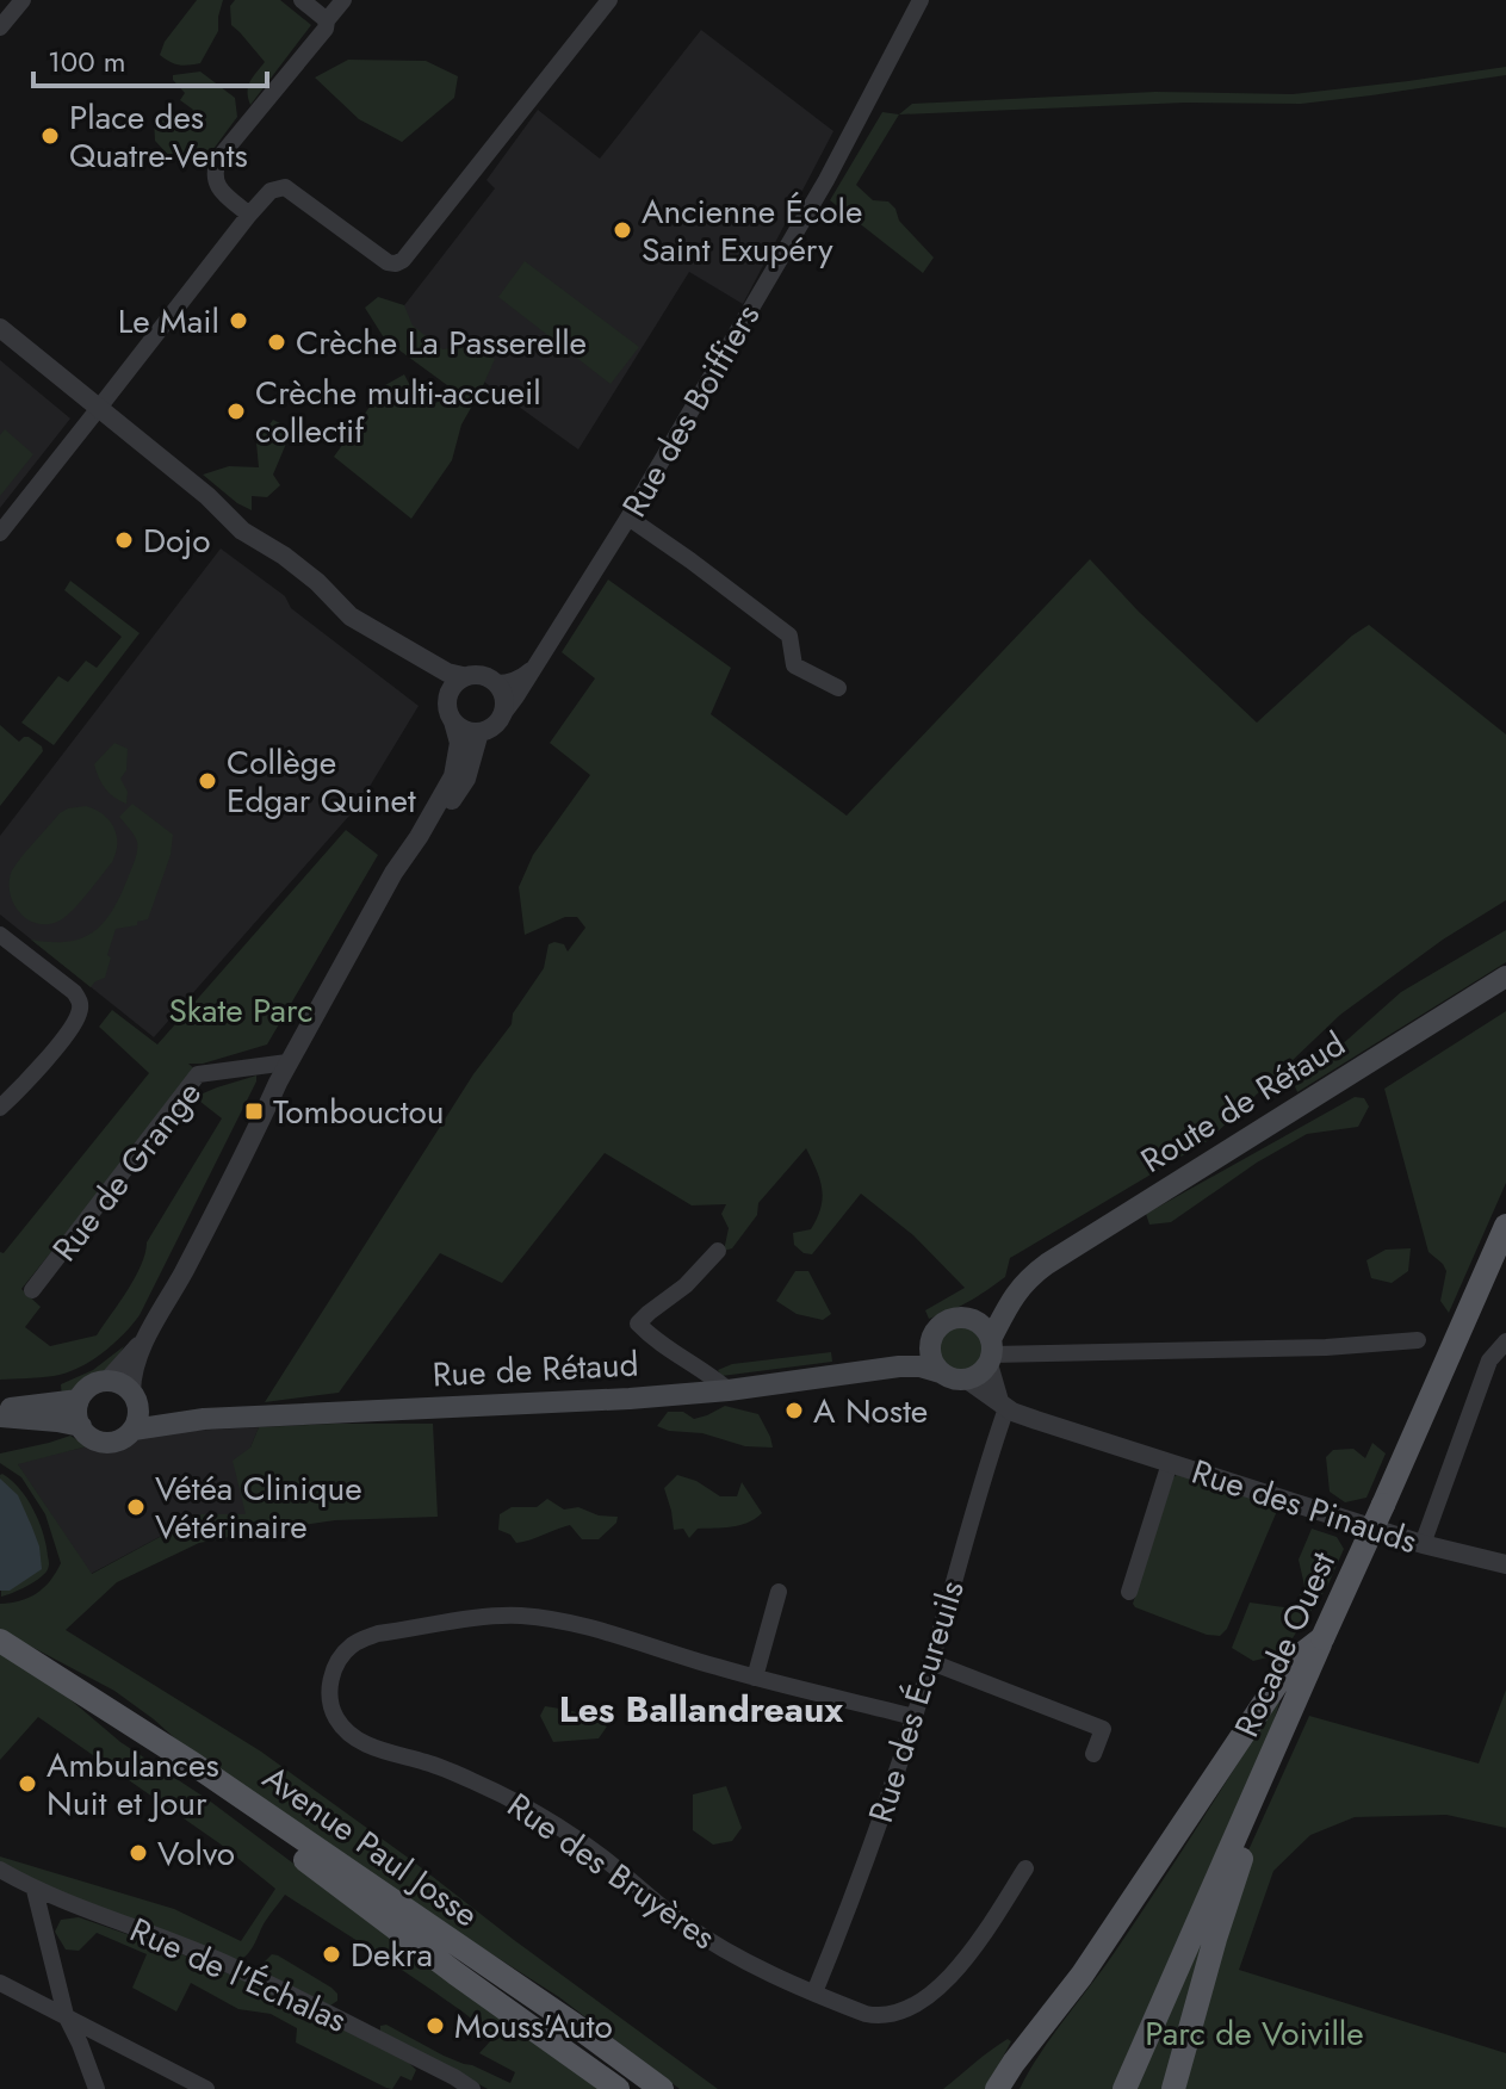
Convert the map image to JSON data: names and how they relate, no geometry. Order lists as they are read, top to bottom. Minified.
{"streets":{"main road":["Route de Rétaud","Rue de Rétaud","Rocade Ouest","Avenue Paul Josse"],"street":["Rue des Boiffiers","Rue de Grange","Rue des Pinauds","Rue des Écureuils","Rue des Bruyères","Rue de l'Échalas"]},"crossings":[["Rue des Pinauds","Rue des Écureuils"],["Rue des Écureuils","Rue des Bruyères"]],"districts":["Les Ballandreaux"],"parks":["Skate Parc","Parc de Voiville"],"places":{"other":["Place des Quatre-Vents","Ancienne École Saint Exupéry","Le Mail","Crèche La Passerelle","Crèche multi-accueil collectif","Dojo","Collège Edgar Quinet","A Noste","Vétéa Clinique Vétérinaire","Ambulances Nuit et Jour","Volvo","Dekra","Mouss'Auto"],"transit":["Tombouctou"]},"scale_bar":"100 m"}
